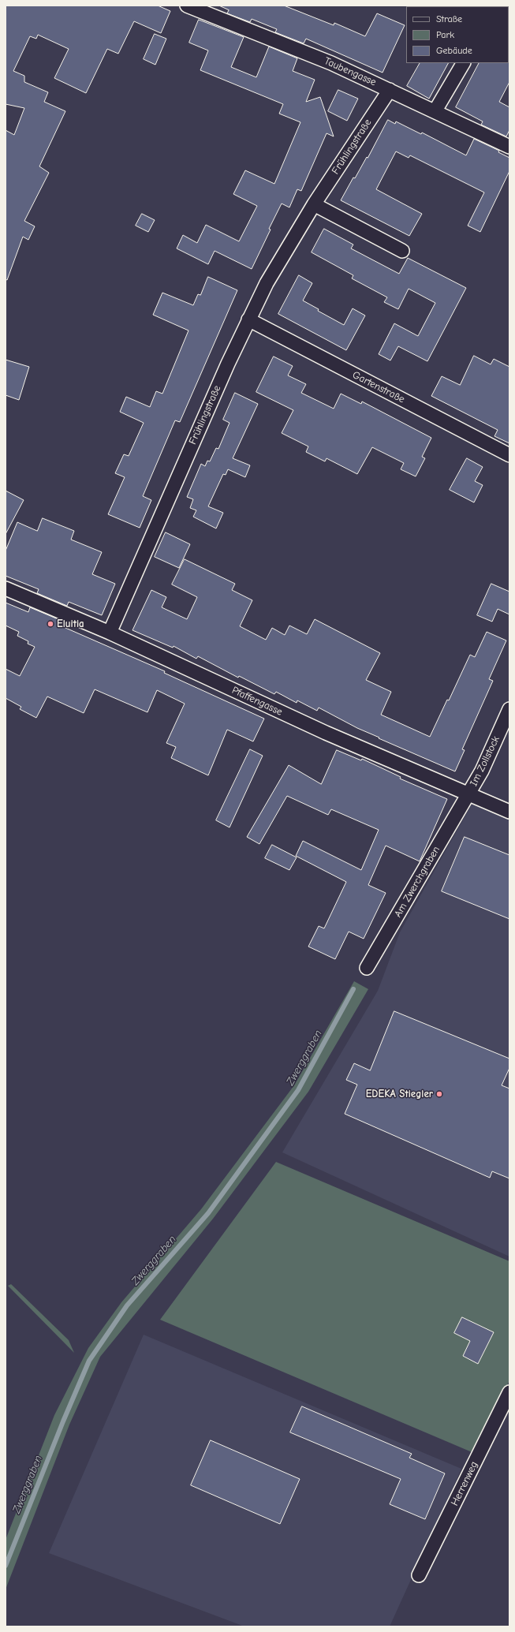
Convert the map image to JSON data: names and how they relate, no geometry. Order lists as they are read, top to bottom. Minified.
{"streets":{"street":["Taubengasse","Frühlingstraße","Gartenstraße","Pfaffengasse","Im Zollstock","Am Zwerchgraben","Herrenweg"]},"crossings":[["Taubengasse","Frühlingstraße"],["Frühlingstraße","Gartenstraße"],["Frühlingstraße","Pfaffengasse"],["Pfaffengasse","Im Zollstock"],["Pfaffengasse","Am Zwerchgraben"],["Im Zollstock","Am Zwerchgraben"]],"water":["Zwerggraben"],"places":["Eluitia","EDEKA Stiegler"],"legend":["Straße","Park","Gebäude"]}
